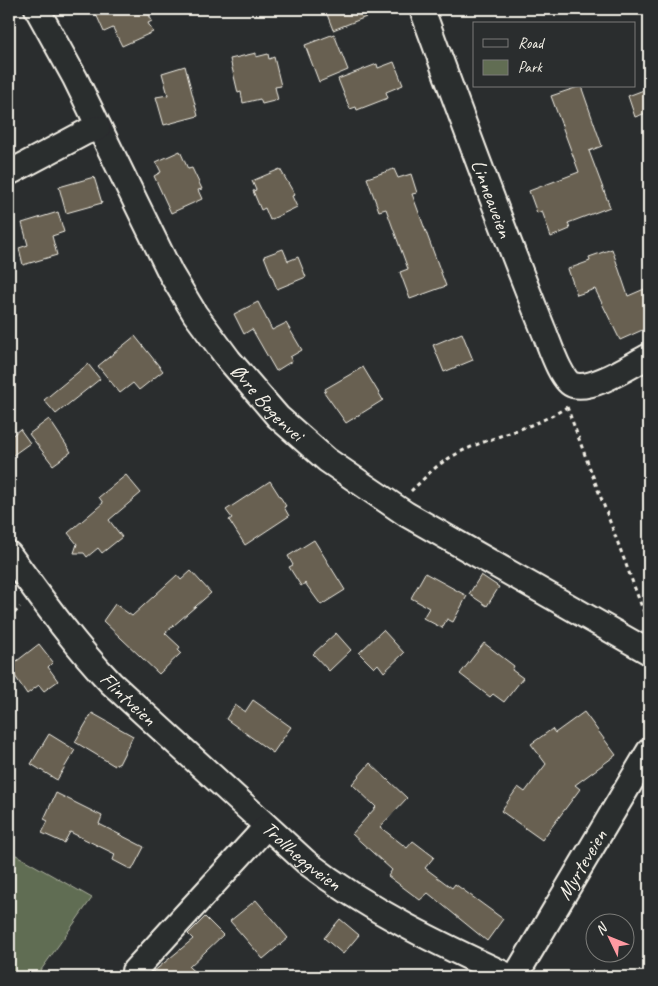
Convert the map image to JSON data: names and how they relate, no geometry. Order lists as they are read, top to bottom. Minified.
{"streets":{"street":["Linneaveien","Øvre Bogenvei","Flintveien","Trollheggveien","Myrteveien"]},"crossings":[["Flintveien","Trollheggveien"]],"legend":["Road","Park"],"north":"top left"}
